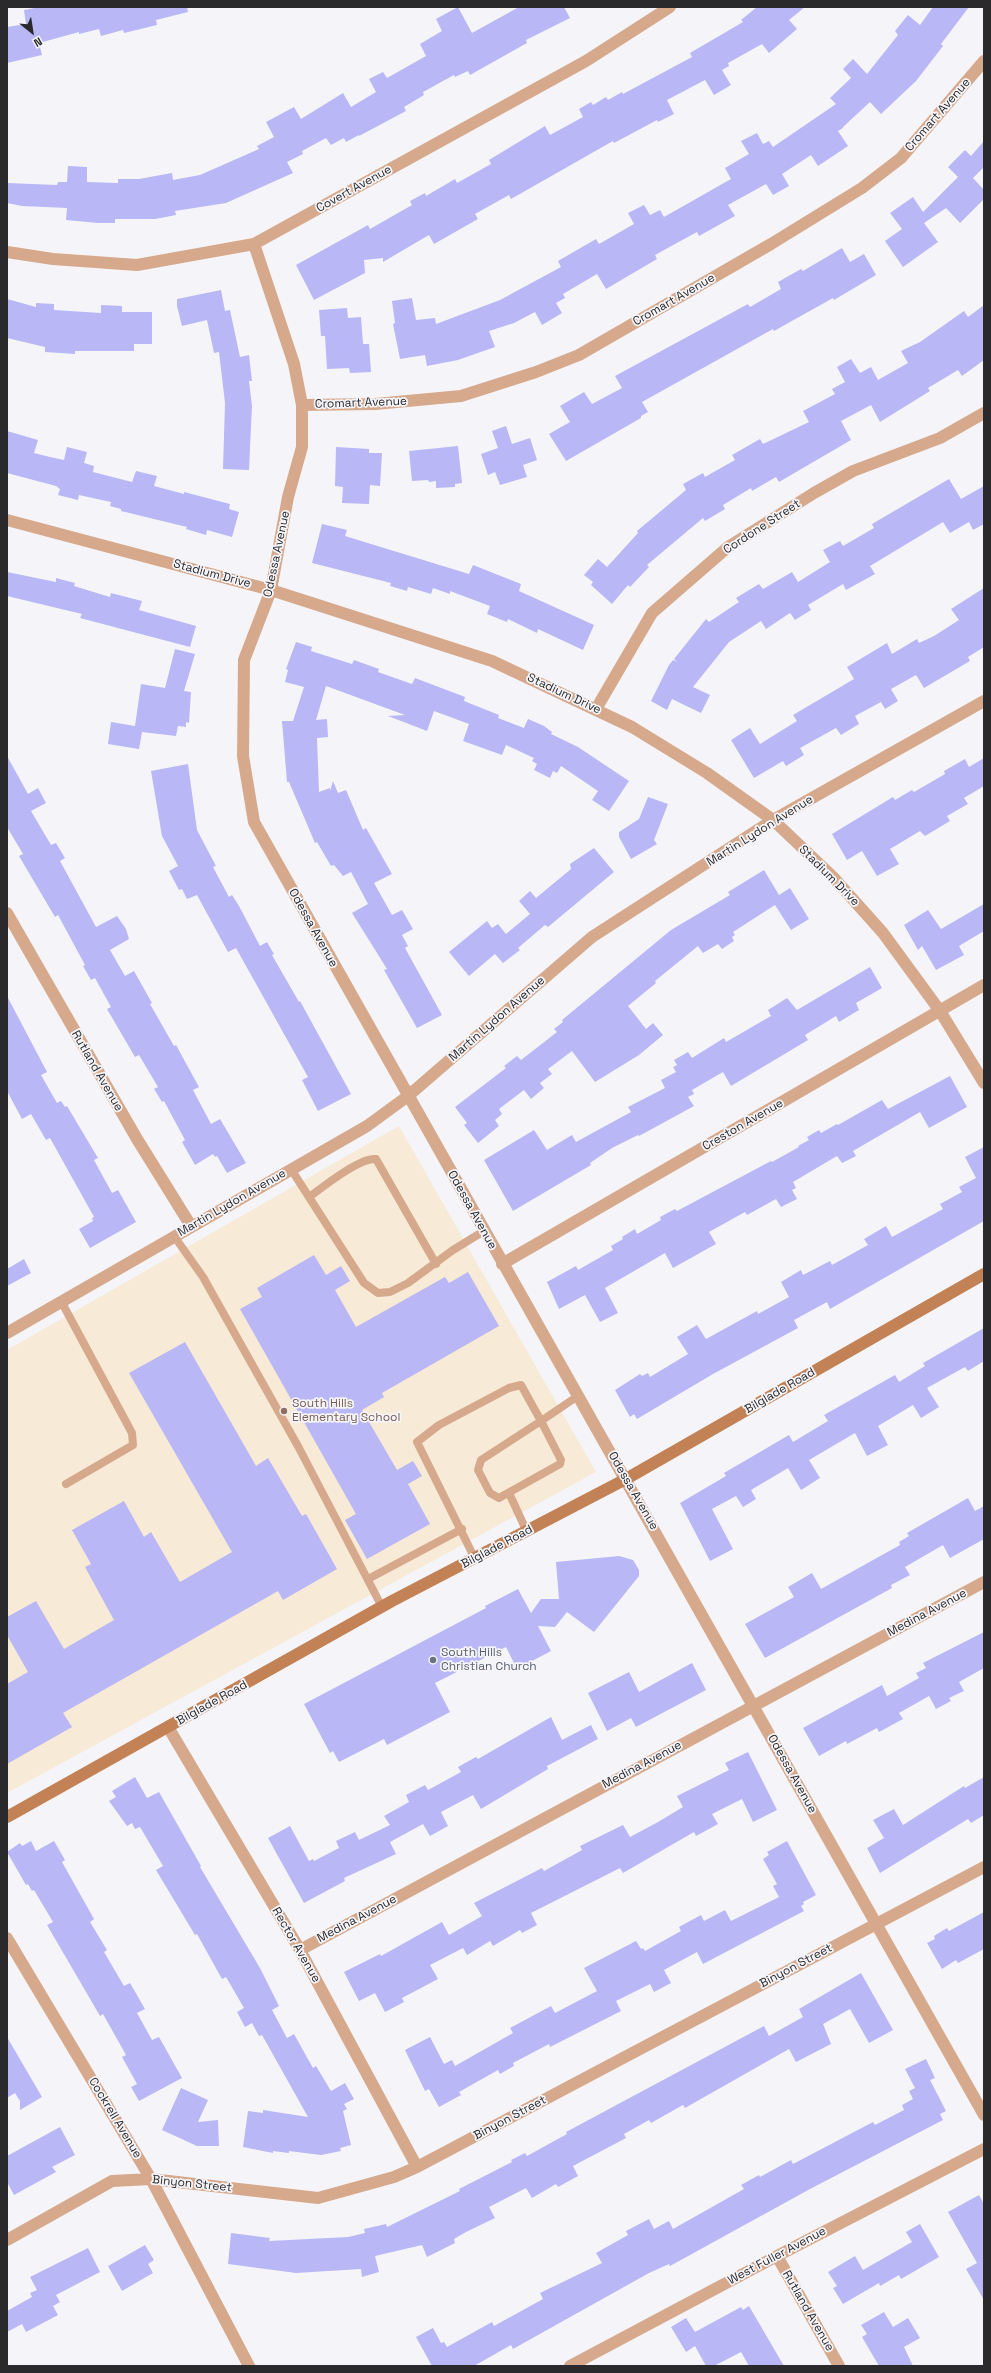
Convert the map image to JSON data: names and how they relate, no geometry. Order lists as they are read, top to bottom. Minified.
{"streets":{"street":["Cromart Avenue","Covert Avenue","Cordone Street","Odessa Avenue","Stadium Drive","Martin Lydon Avenue","Rutland Avenue","Creston Avenue","Bilglade Road","Medina Avenue","Rector Avenue","Binyon Street","Cockrell Avenue","West Fuller Avenue"]},"crossings":[["Cromart Avenue","Odessa Avenue"],["Covert Avenue","Odessa Avenue"],["Cordone Street","Stadium Drive"],["Odessa Avenue","Stadium Drive"],["Odessa Avenue","Martin Lydon Avenue"],["Odessa Avenue","Creston Avenue"],["Odessa Avenue","Bilglade Road"],["Odessa Avenue","Medina Avenue"],["Odessa Avenue","Binyon Street"],["Stadium Drive","Martin Lydon Avenue"],["Stadium Drive","Creston Avenue"],["Martin Lydon Avenue","Rutland Avenue"],["Rutland Avenue","West Fuller Avenue"],["Bilglade Road","Rector Avenue"],["Medina Avenue","Rector Avenue"],["Rector Avenue","Binyon Street"],["Binyon Street","Cockrell Avenue"]],"places":["South Hills Elementary School","South Hills Christian Church"],"north":"bottom right"}
